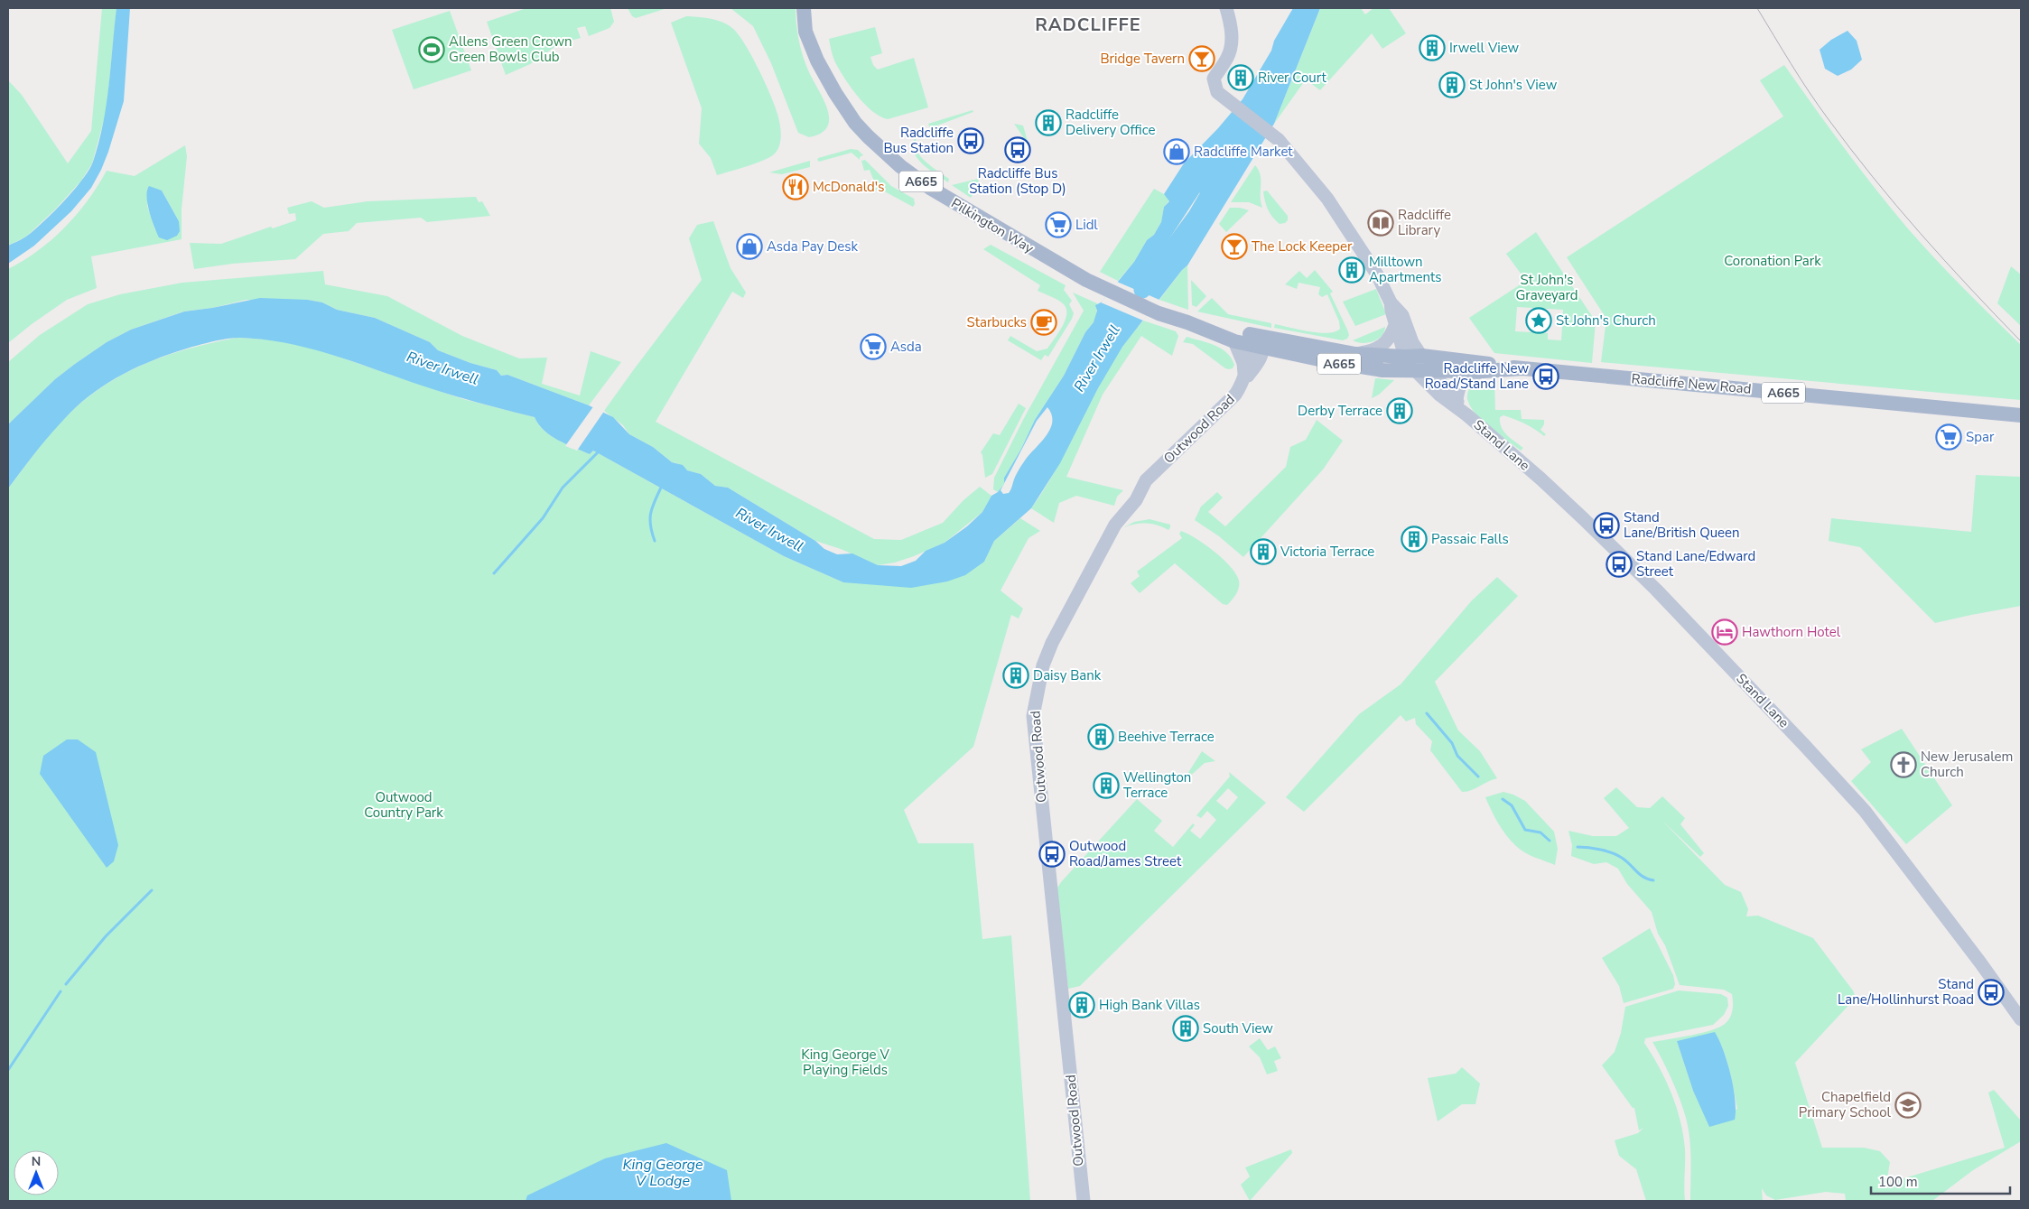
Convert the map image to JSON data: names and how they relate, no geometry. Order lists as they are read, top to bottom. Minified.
{"streets":{"main road":["A665","Pilkington Way","Radcliffe New Road"],"street":["Outwood Road","Stand Lane"]},"crossings":[["Pilkington Way","Radcliffe New Road"],["Pilkington Way","Outwood Road"],["Pilkington Way","Stand Lane"],["Radcliffe New Road","Stand Lane"]],"districts":["RADCLIFFE"],"water":["River Irwell","King George V Lodge"],"parks":["Coronation Park","St John's Graveyard","Outwood Country Park","King George V Playing Fields"],"places":{"building":["Irwell View","River Court","St John's View","Radcliffe Delivery Office","Milltown Apartments","Derby Terrace","Passaic Falls","Victoria Terrace","Daisy Bank","Beehive Terrace","Wellington Terrace","High Bank Villas","South View"],"sports":["Allens Green Crown Green Bowls Club"],"bar":["Bridge Tavern","The Lock Keeper"],"bus stop":["Radcliffe Bus Station","Radcliffe Bus Station (Stop D)","Radcliffe New Road/Stand Lane","Stand Lane/British Queen","Stand Lane/Edward Street","Outwood Road/James Street","Stand Lane/Hollinhurst Road"],"shop":["Radcliffe Market","Asda Pay Desk"],"restaurant":["McDonald's"],"library":["Radcliffe Library"],"supermarket":["Lidl","Asda","Spar"],"place":["St John's Church"],"cafe":["Starbucks"],"hotel":["Hawthorn Hotel"],"church":["New Jerusalem Church"],"school or university":["Chapelfield Primary School"]},"scale_bar":"100 m","north":"top"}
